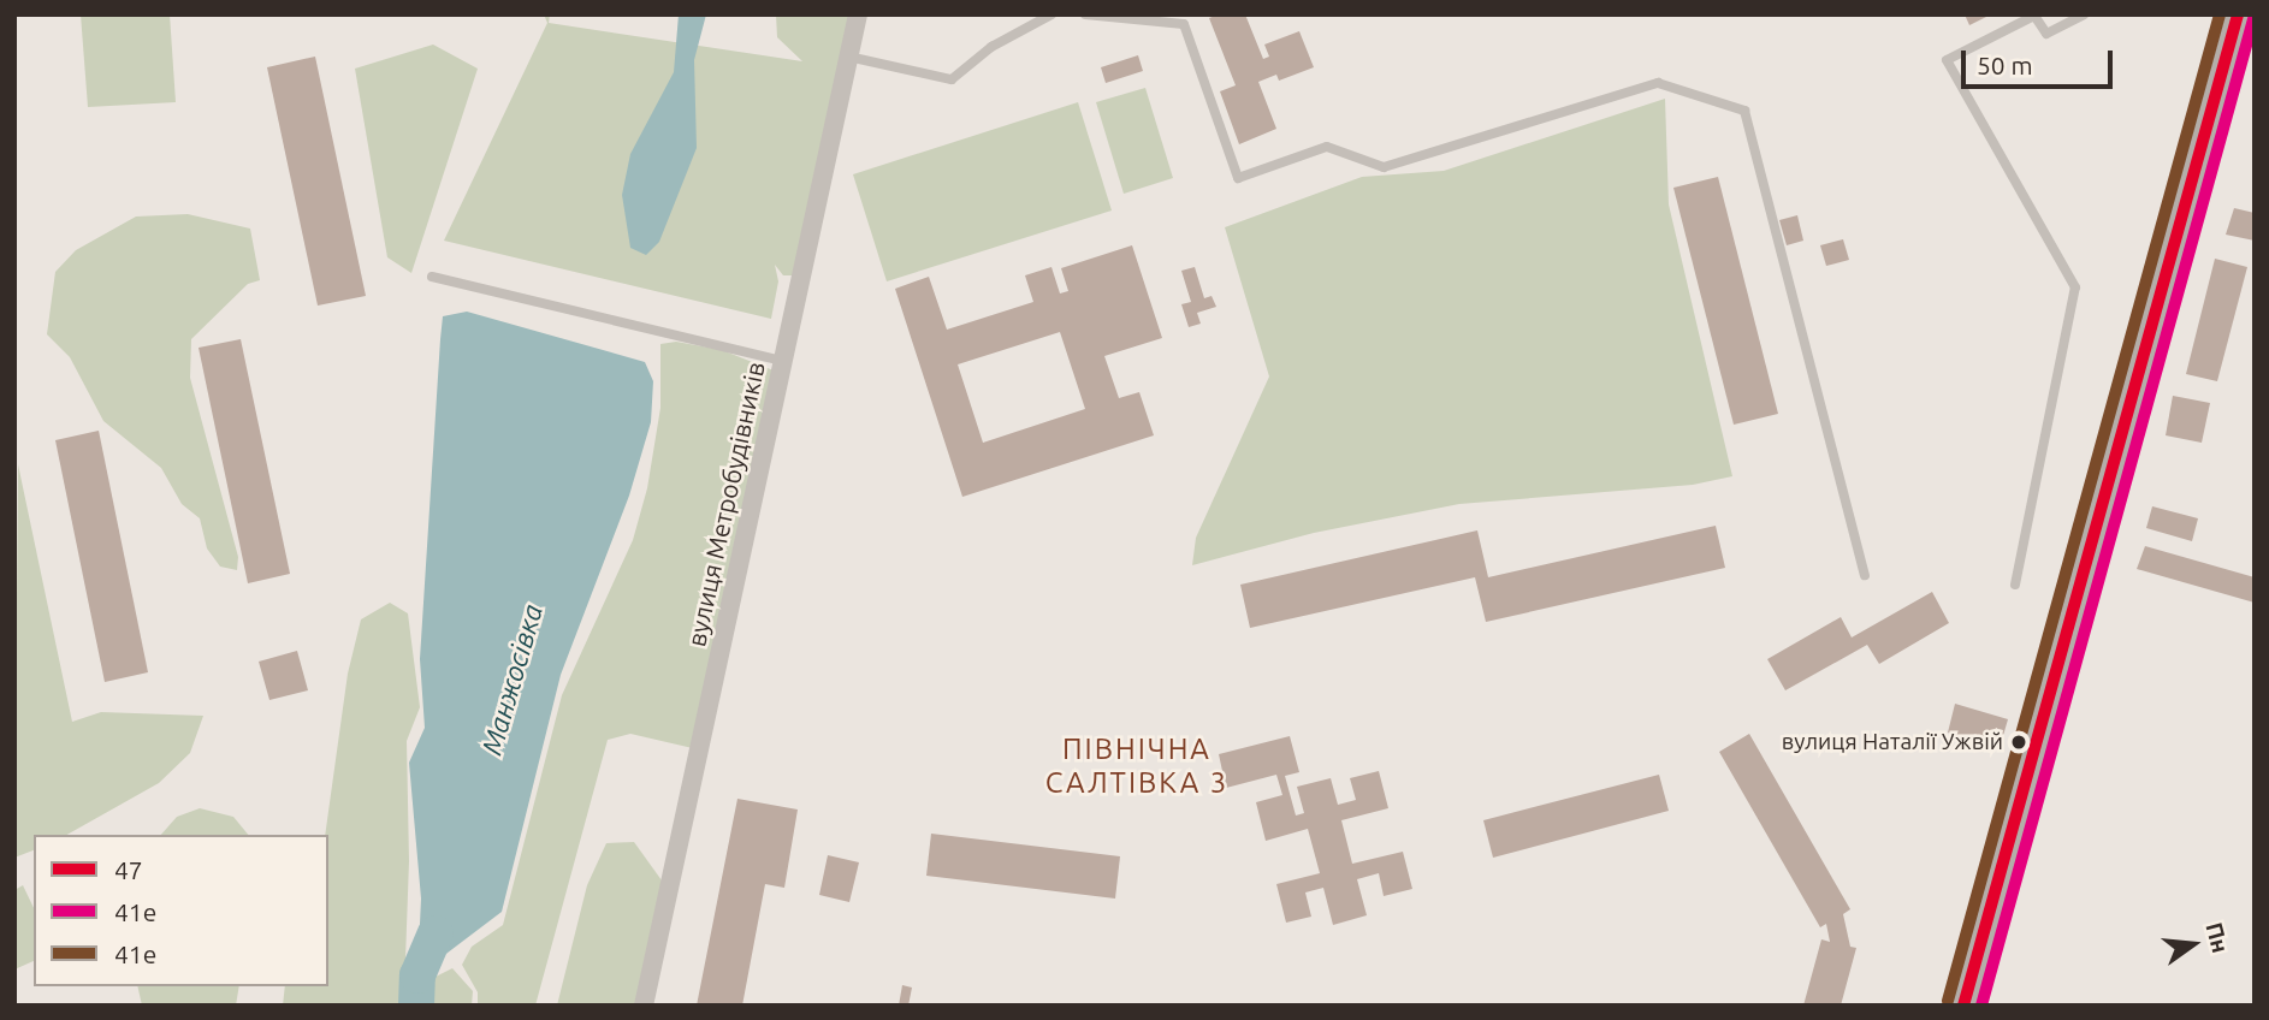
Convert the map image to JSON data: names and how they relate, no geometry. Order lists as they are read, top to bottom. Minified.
{"streets":{"street":["вулиця Метробудівників"]},"districts":["ПІВНІЧНА САЛТІВКА 3"],"water":["Манжосівка"],"places":["вулиця Наталії Ужвій"],"lines":["transit line 47","transit line 41е","transit line 41e"],"legend":["47","41e","41е"],"scale_bar":"50 m","north":"right"}
